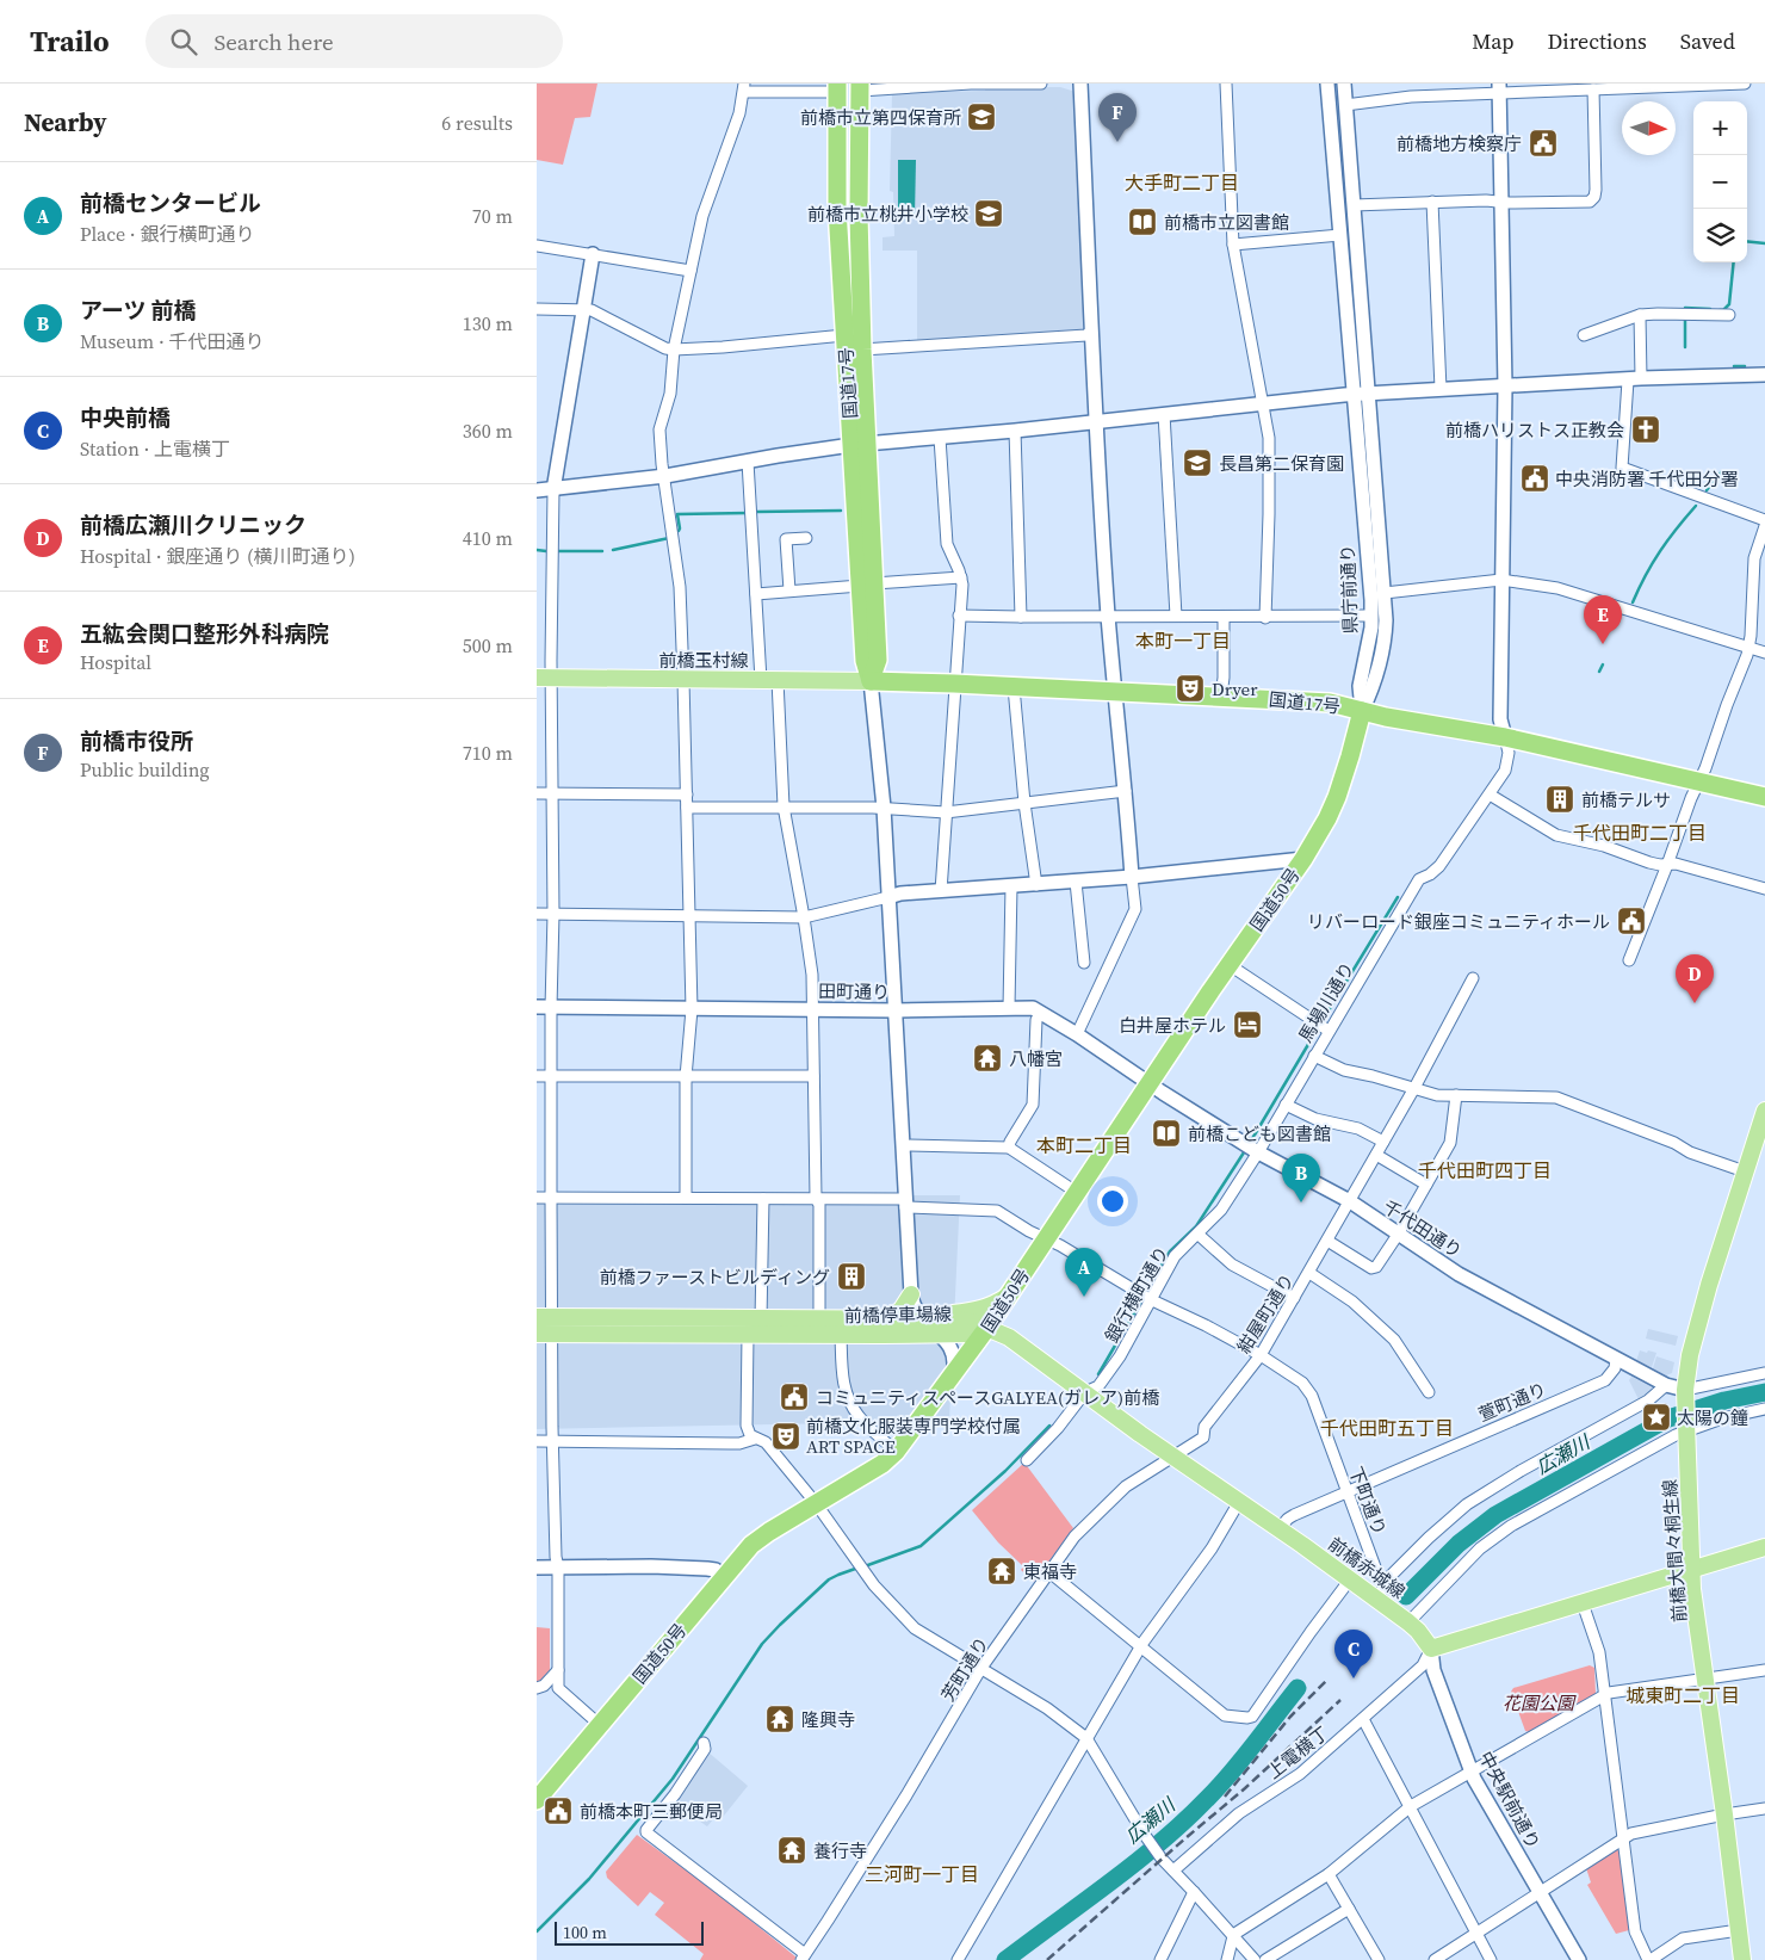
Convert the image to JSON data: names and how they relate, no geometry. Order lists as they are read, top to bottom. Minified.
{"streets":{"highway":["国道17号","国道50号"],"main road":["前橋玉村線","前橋停車場線","前橋大間々桐生線","前橋赤城線"],"street":["県庁前通り","田町通り","馬場川通り","千代田通り","銀行横町通り","紺屋町通り","萱町通り","下町通り","芳町通り","上電横丁","中央駅前通り"]},"crossings":[["国道17号","県庁前通り"],["国道17号","前橋玉村線"],["国道17号","国道50号"],["国道17号","馬場川通り"],["県庁前通り","国道50号"],["国道50号","田町通り"],["国道50号","千代田通り"],["国道50号","前橋停車場線"],["国道50号","前橋赤城線"],["田町通り","千代田通り"],["馬場川通り","千代田通り"],["馬場川通り","銀行横町通り"],["千代田通り","銀行横町通り"],["千代田通り","紺屋町通り"],["千代田通り","萱町通り"],["千代田通り","前橋大間々桐生線"],["銀行横町通り","前橋赤城線"],["紺屋町通り","下町通り"],["紺屋町通り","芳町通り"],["前橋停車場線","前橋赤城線"],["萱町通り","下町通り"],["萱町通り","前橋赤城線"],["前橋赤城線","芳町通り"],["前橋赤城線","上電横丁"],["前橋赤城線","中央駅前通り"],["上電横丁","中央駅前通り"]],"districts":["大手町二丁目","本町一丁目","千代田町二丁目","本町二丁目","千代田町四丁目","千代田町五丁目","城東町二丁目","三河町一丁目"],"water":["広瀬川"],"parks":["花園公園"],"places":{"school or university":["前橋市立第四保育所","前橋市立桃井小学校","長昌第二保育園"],"public building":["前橋地方検察庁","中央消防署 千代田分署","リバーロード銀座コミュニティホール","コミュニティスペースGALYEA(ガレア)前橋","前橋本町三郵便局"],"library":["前橋市立図書館","前橋こども図書館"],"church":["前橋ハリストス正教会"],"theatre":["Dryer","前橋文化服装専門学校付属 ART SPACE"],"building":["前橋テルサ","前橋ファーストビルディング"],"hotel":["白井屋ホテル"],"temple":["八幡宮","東福寺","隆興寺","養行寺"],"place":["太陽の鐘"]},"scale_bar":"100 m","north":"right","page":{"header":"Trailo","search":"Search here","nav":["Map","Directions","Saved"],"heading":["Nearby","6 results"],"pins":["F","E","D","B","A","C"],"map_buttons":["+","−"],"list":[{"mark":"A","name":"前橋センタービル","note":"Place · 銀行横町通り","value":"70 m"},{"mark":"B","name":"アーツ 前橋","note":"Museum · 千代田通り","value":"130 m"},{"mark":"C","name":"中央前橋","note":"Station · 上電横丁","value":"360 m"},{"mark":"D","name":"前橋広瀬川クリニック","note":"Hospital · 銀座通り (横川町通り)","value":"410 m"},{"mark":"E","name":"五紘会関口整形外科病院","note":"Hospital","value":"500 m"},{"mark":"F","name":"前橋市役所","note":"Public building","value":"710 m"}],"scale":"100 m"}}
